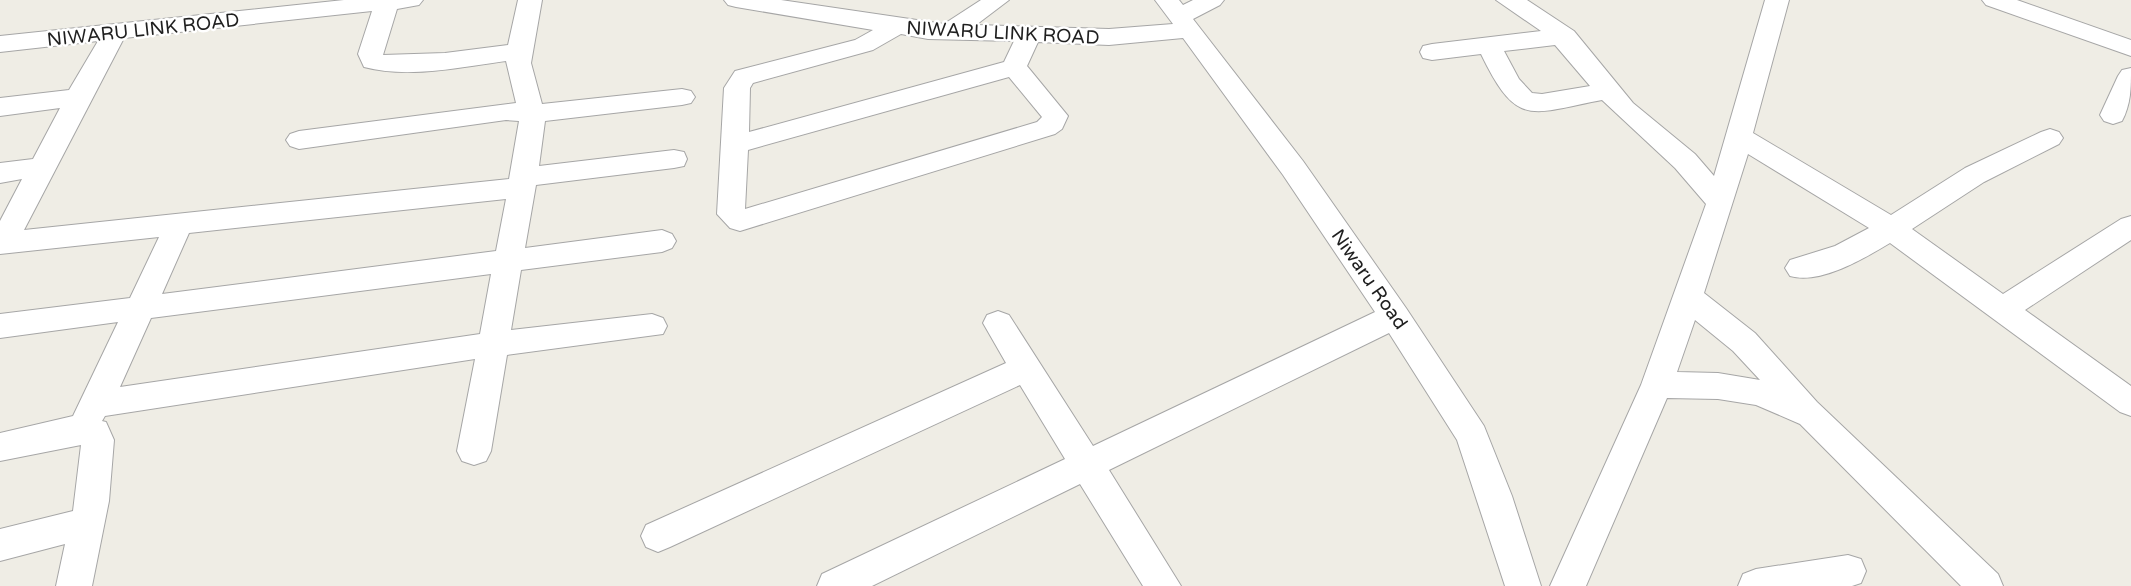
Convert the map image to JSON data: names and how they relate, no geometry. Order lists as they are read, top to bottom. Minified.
{"streets":{"street":["NIWARU LINK ROAD","Niwaru Road"]},"crossings":[["NIWARU LINK ROAD","Niwaru Road"]]}
